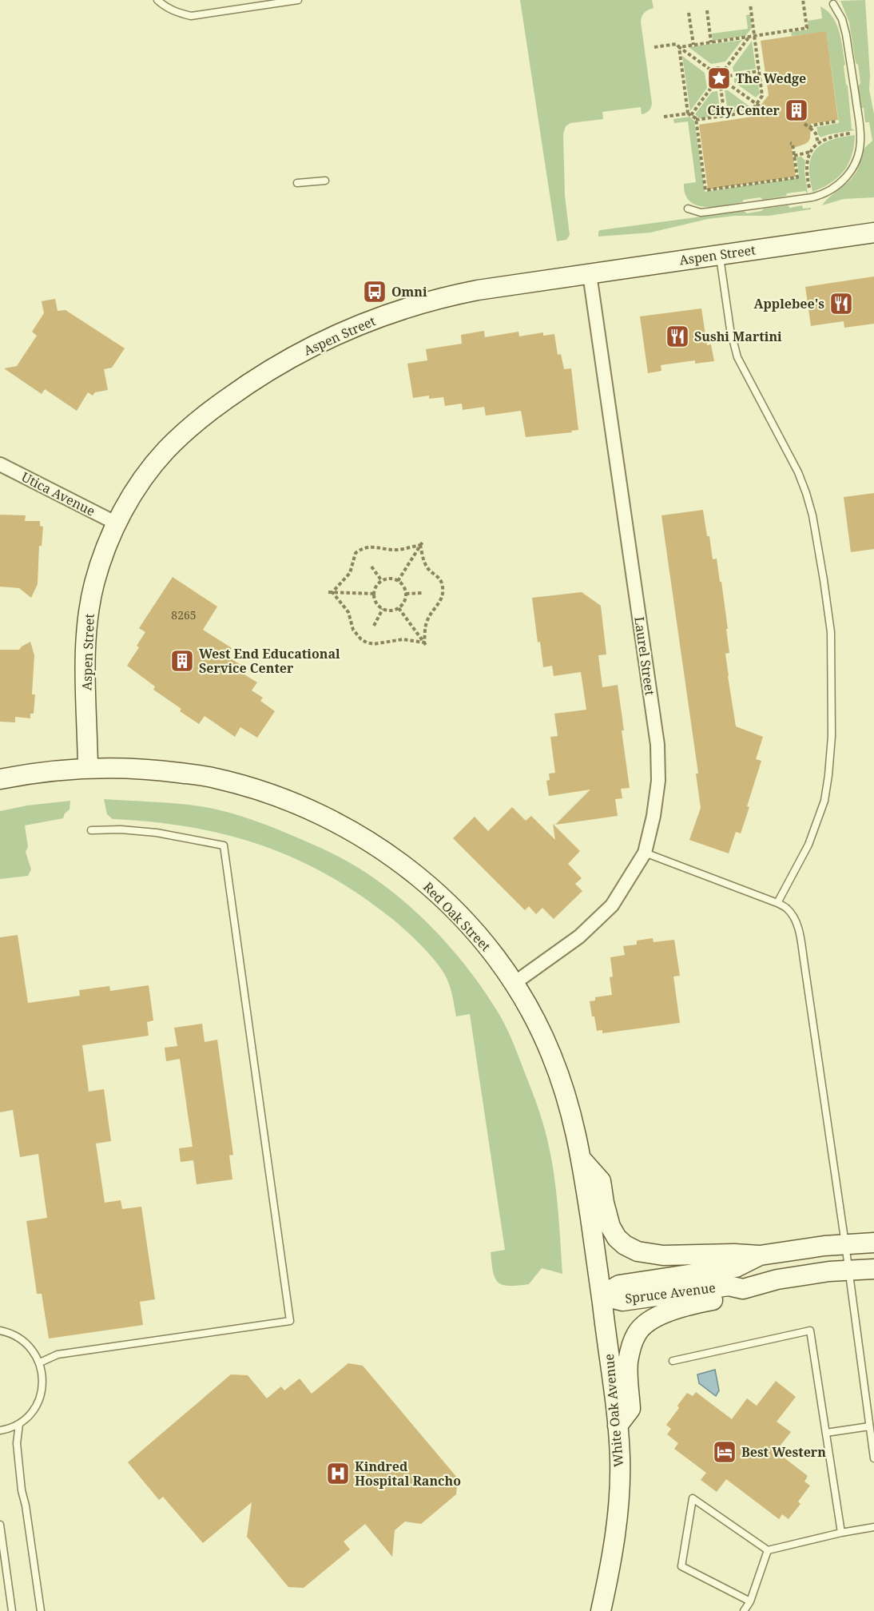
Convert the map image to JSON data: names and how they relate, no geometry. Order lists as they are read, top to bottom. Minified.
{"streets":{"street":["Aspen Street","Utica Avenue","Laurel Street","Red Oak Street","Spruce Avenue","White Oak Avenue"]},"crossings":[["Aspen Street","Utica Avenue"],["Aspen Street","Laurel Street"],["Aspen Street","Red Oak Street"],["Laurel Street","Red Oak Street"],["Red Oak Street","Spruce Avenue"],["Red Oak Street","White Oak Avenue"],["Spruce Avenue","White Oak Avenue"]],"places":{"place":["The Wedge"],"building":["City Center","West End Educational Service Center"],"bus stop":["Omni"],"restaurant":["Applebee's","Sushi Martini"],"hotel":["Best Western"],"hospital":["Kindred Hospital Rancho"]},"house_numbers":["8265"]}
